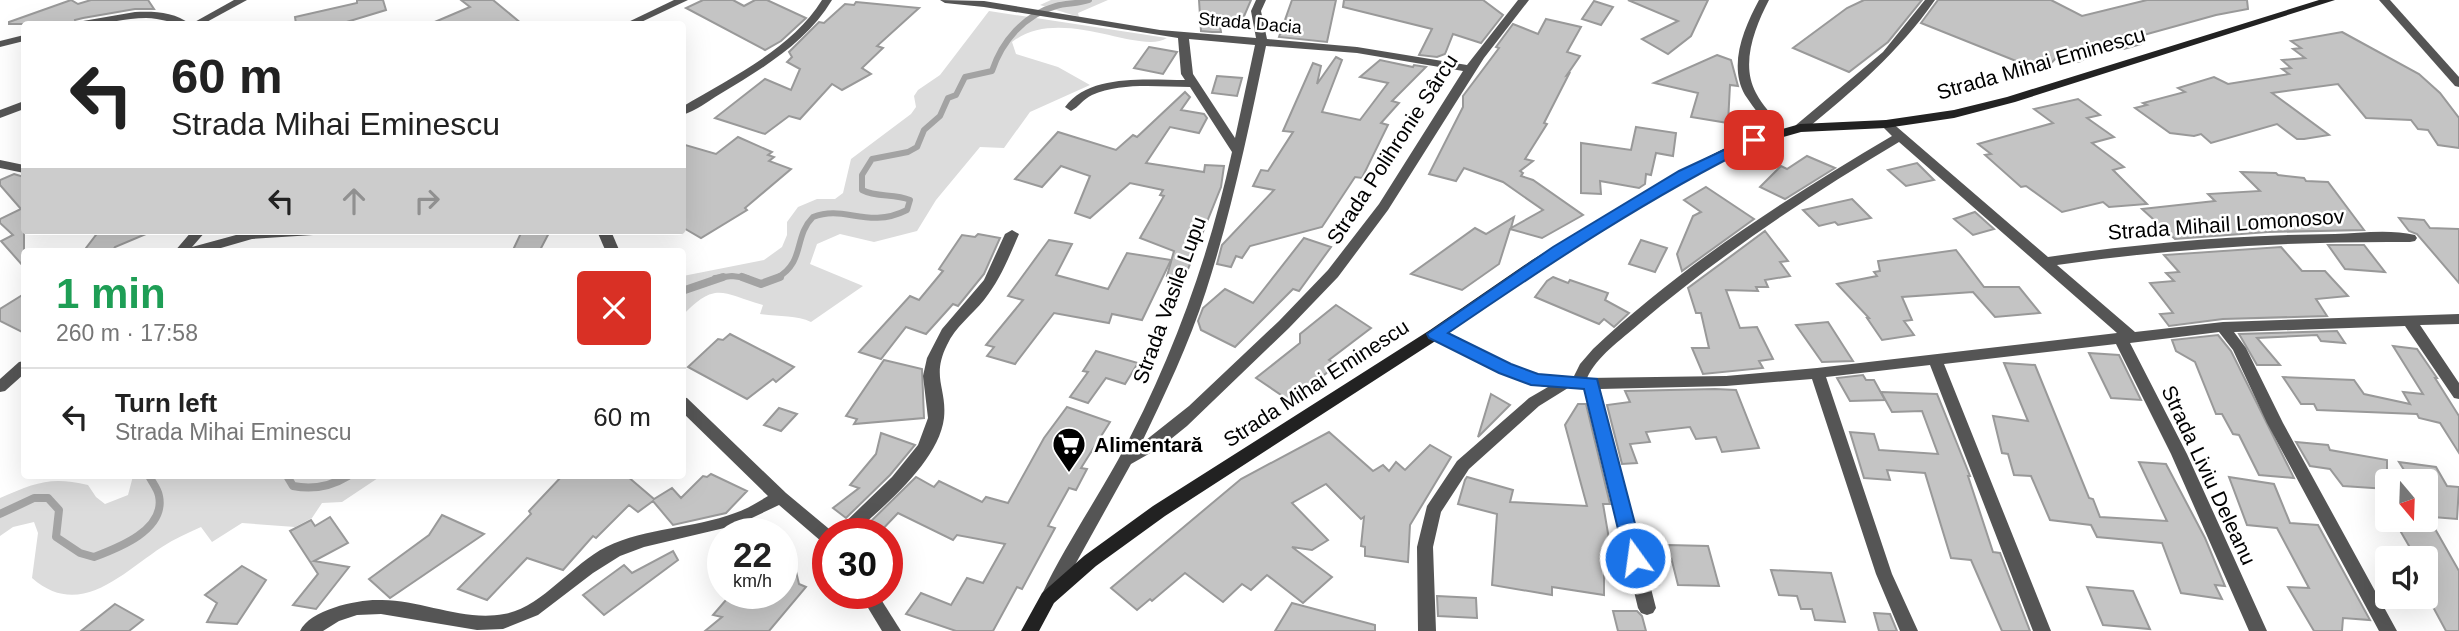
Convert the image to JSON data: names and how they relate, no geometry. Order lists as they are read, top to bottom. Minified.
{"streets":{"main road":["Strada Mihai Eminescu"],"street":["Strada Dacia","Strada Polihronie Sârcu","Strada Mihail Lomonosov","Strada Vasile Lupu","Strada Liviu Deleanu"]},"crossings":[["Strada Dacia","Strada Polihronie Sârcu"],["Strada Dacia","Strada Vasile Lupu"],["Strada Polihronie Sârcu","Strada Vasile Lupu"]],"places":{"supermarket":["Alimentară"]},"north":"bottom","page":{"turn":["60 m","Strada Mihai Eminescu"],"heading":["1 min","260 m · 17:58"],"list":[{"name":"Turn left","note":"Strada Mihai Eminescu","value":"60 m"}],"speed":"22 km/h","limit":"30"}}
